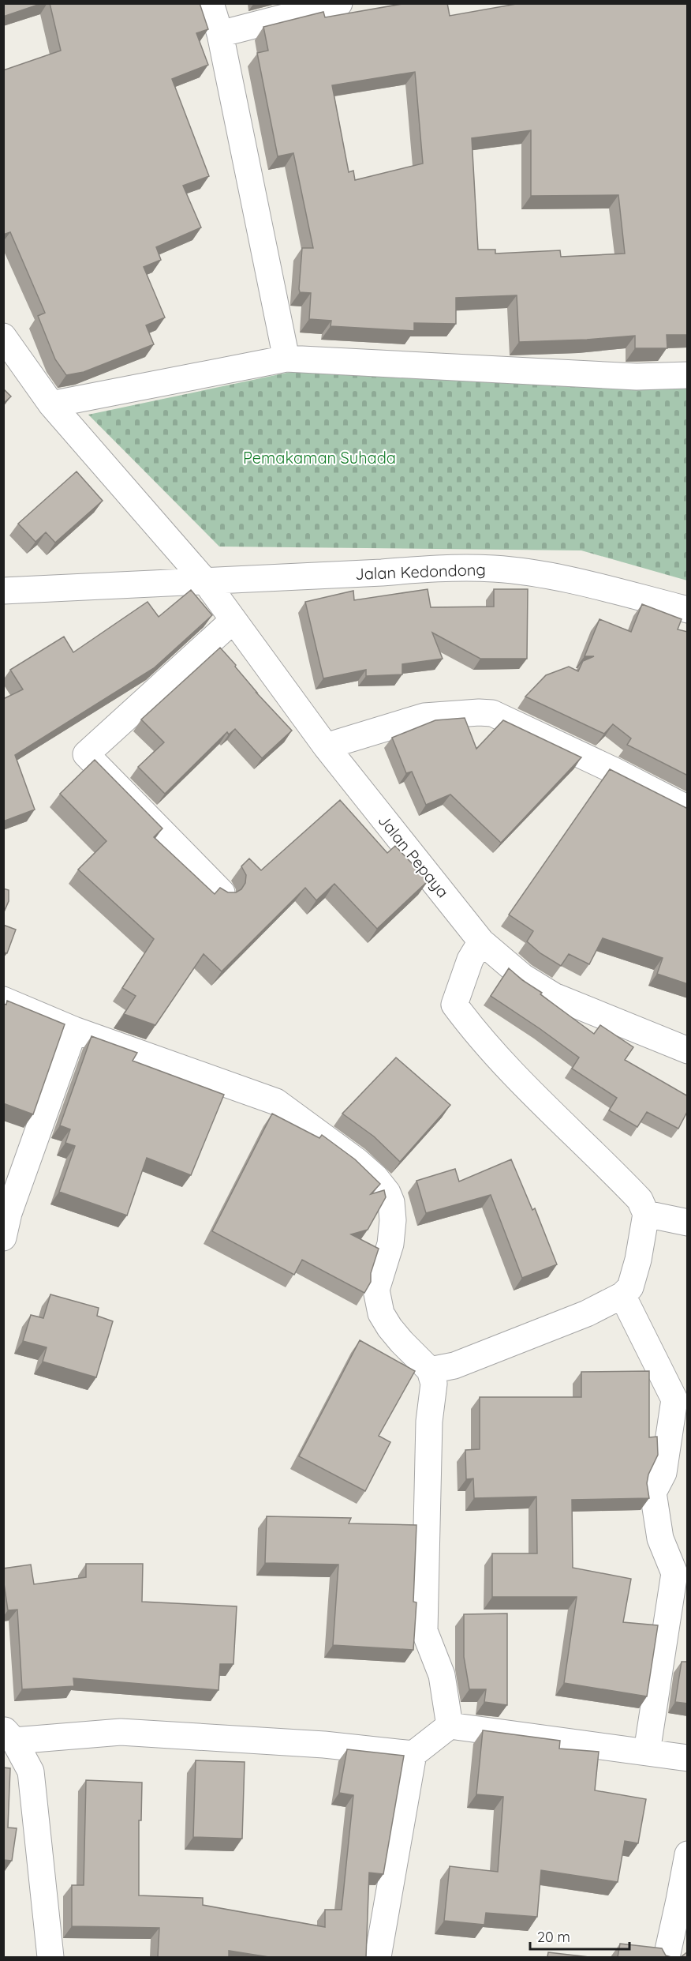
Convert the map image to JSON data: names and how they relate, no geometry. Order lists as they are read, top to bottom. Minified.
{"streets":{"street":["Jalan Kedondong","Jalan Pepaya"]},"crossings":[["Jalan Kedondong","Jalan Pepaya"]],"parks":["Pemakaman Suhada"],"scale_bar":"20 m"}
